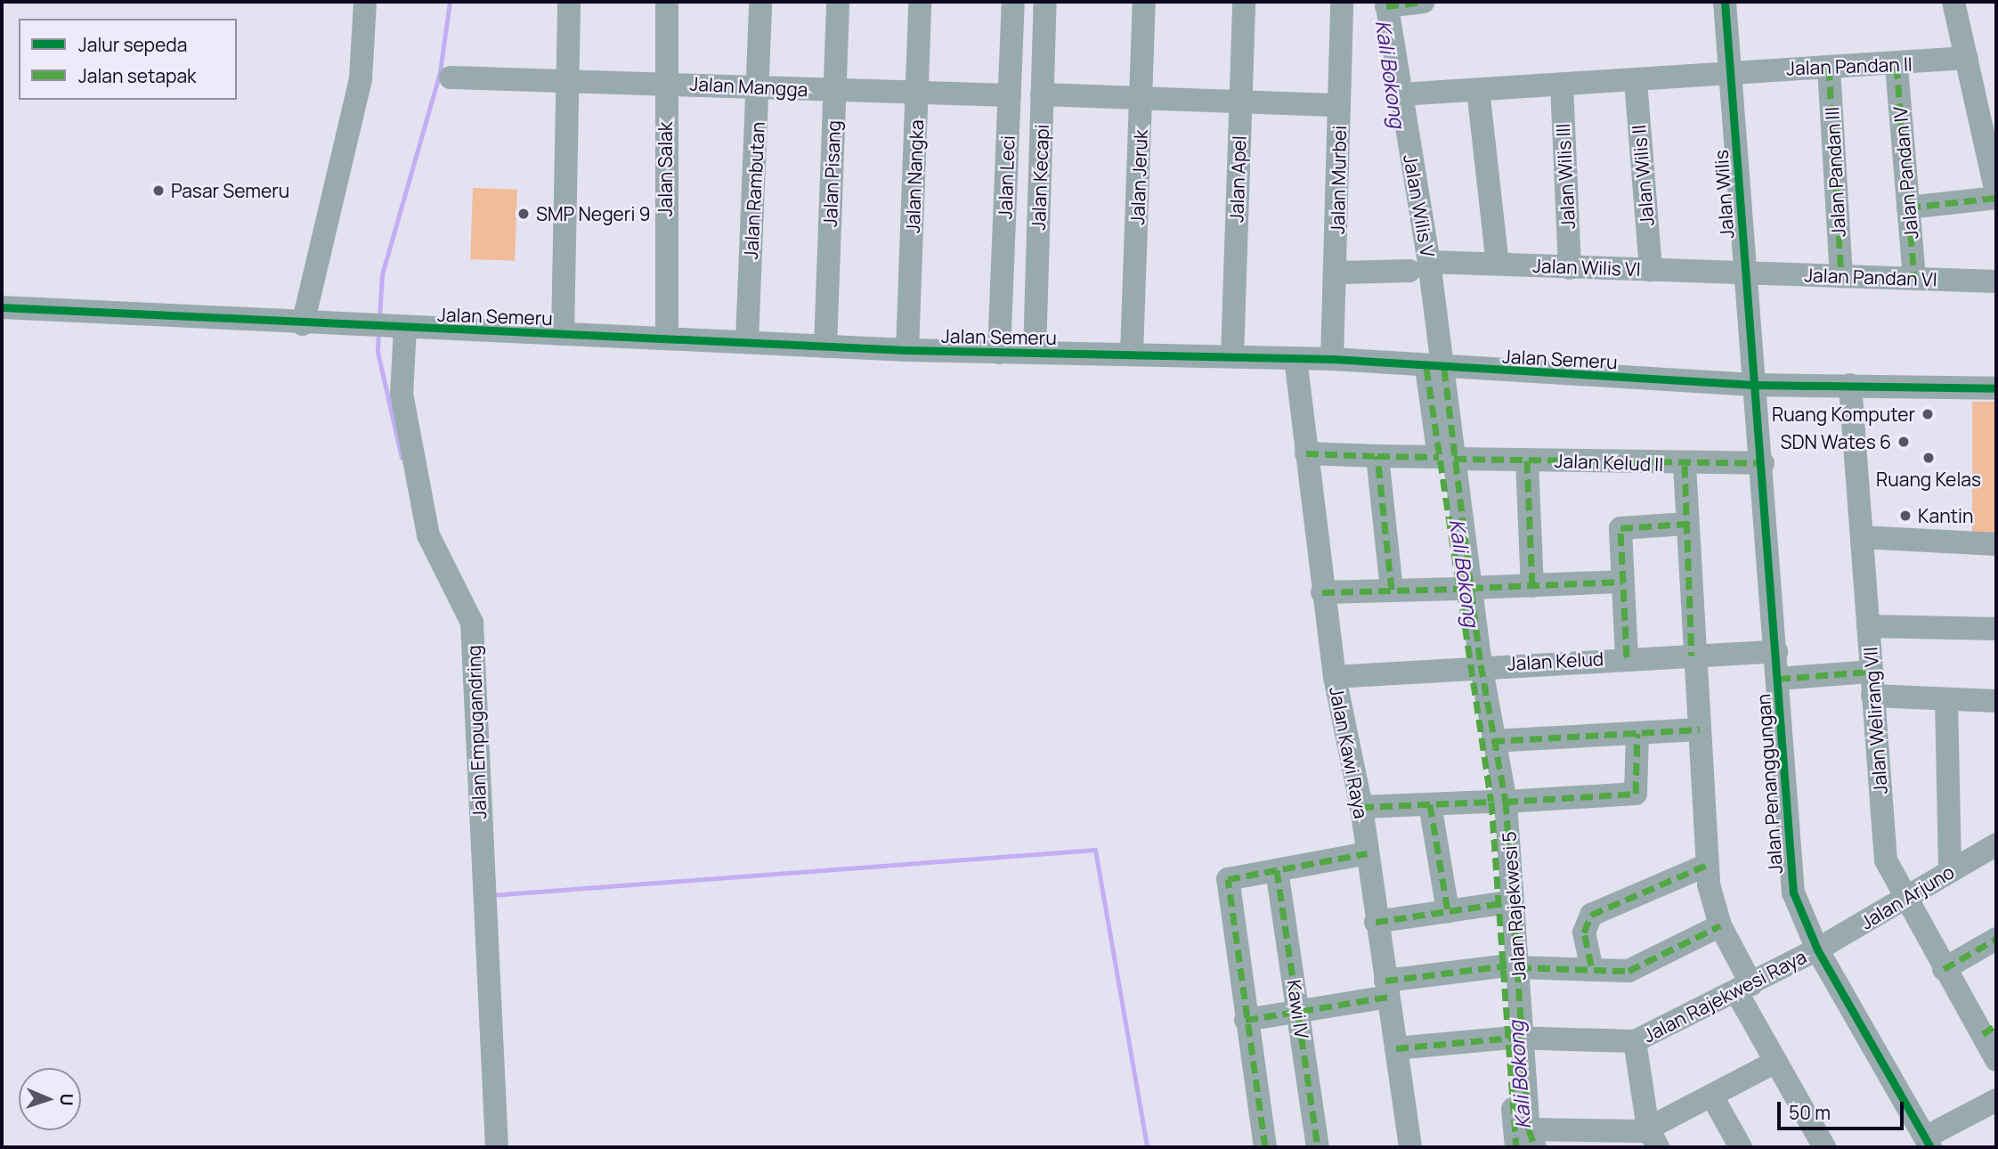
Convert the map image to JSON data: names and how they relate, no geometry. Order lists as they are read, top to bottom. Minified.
{"streets":{"street":["Jalan Pandan II","Jalan Mangga","Jalan Salak","Jalan Pandan III","Jalan Pandan IV","Jalan Pisang","Jalan Wilis II","Jalan Nangka","Jalan Wilis III","Jalan Leci","Jalan Kecapi","Jalan Jeruk","Jalan Apel","Jalan Murbei","Jalan Rambutan","Jalan Wilis","Jalan Wilis V","Jalan Wilis VI","Jalan Pandan VI","Jalan Semeru","Jalan Kelud II","Jalan Kelud","Jalan Welirang VII","Jalan Empugandring","Jalan Kawi Raya","Jalan Penanggungan","Jalan Arjuno","Jalan Rajekwesi 5","Jalan Rajekwesi Raya","Kawi IV"]},"crossings":[["Jalan Pandan II","Jalan Pandan III"],["Jalan Pandan II","Jalan Pandan IV"],["Jalan Pandan II","Jalan Wilis II"],["Jalan Pandan II","Jalan Wilis III"],["Jalan Pandan II","Jalan Wilis"],["Jalan Pandan II","Jalan Wilis V"],["Jalan Mangga","Jalan Salak"],["Jalan Mangga","Jalan Pisang"],["Jalan Mangga","Jalan Nangka"],["Jalan Mangga","Jalan Leci"],["Jalan Mangga","Jalan Rambutan"],["Jalan Salak","Jalan Semeru"],["Jalan Pandan III","Jalan Pandan VI"],["Jalan Pandan IV","Jalan Pandan VI"],["Jalan Pisang","Jalan Semeru"],["Jalan Wilis II","Jalan Wilis VI"],["Jalan Nangka","Jalan Semeru"],["Jalan Wilis III","Jalan Wilis VI"],["Jalan Leci","Jalan Semeru"],["Jalan Kecapi","Jalan Semeru"],["Jalan Jeruk","Jalan Semeru"],["Jalan Apel","Jalan Semeru"],["Jalan Murbei","Jalan Wilis VI"],["Jalan Murbei","Jalan Semeru"],["Jalan Rambutan","Jalan Semeru"],["Jalan Wilis","Jalan Wilis VI"],["Jalan Wilis","Jalan Pandan VI"],["Jalan Wilis","Jalan Semeru"],["Jalan Wilis","Jalan Penanggungan"],["Jalan Wilis V","Jalan Wilis VI"],["Jalan Wilis V","Jalan Semeru"],["Jalan Wilis V","Jalan Kelud II"],["Jalan Wilis V","Jalan Kelud"],["Jalan Wilis V","Jalan Rajekwesi 5"],["Jalan Wilis VI","Jalan Pandan VI"],["Jalan Semeru","Jalan Welirang VII"],["Jalan Semeru","Jalan Empugandring"],["Jalan Semeru","Jalan Kawi Raya"],["Jalan Semeru","Jalan Penanggungan"],["Jalan Kelud II","Jalan Kawi Raya"],["Jalan Kelud II","Jalan Penanggungan"],["Jalan Kelud","Jalan Kawi Raya"],["Jalan Kelud","Jalan Penanggungan"],["Jalan Kelud","Jalan Rajekwesi 5"],["Jalan Welirang VII","Jalan Arjuno"],["Jalan Kawi Raya","Jalan Rajekwesi Raya"],["Jalan Penanggungan","Jalan Arjuno"],["Jalan Penanggungan","Jalan Rajekwesi Raya"],["Jalan Arjuno","Jalan Rajekwesi Raya"]],"water":["Kali Bokong"],"places":["Pasar Semeru","SMP Negeri 9","Ruang Komputer","SDN Wates 6","Ruang Kelas","Kantin"],"legend":["Jalur sepeda","Jalan setapak"],"scale_bar":"50 m","north":"right"}
